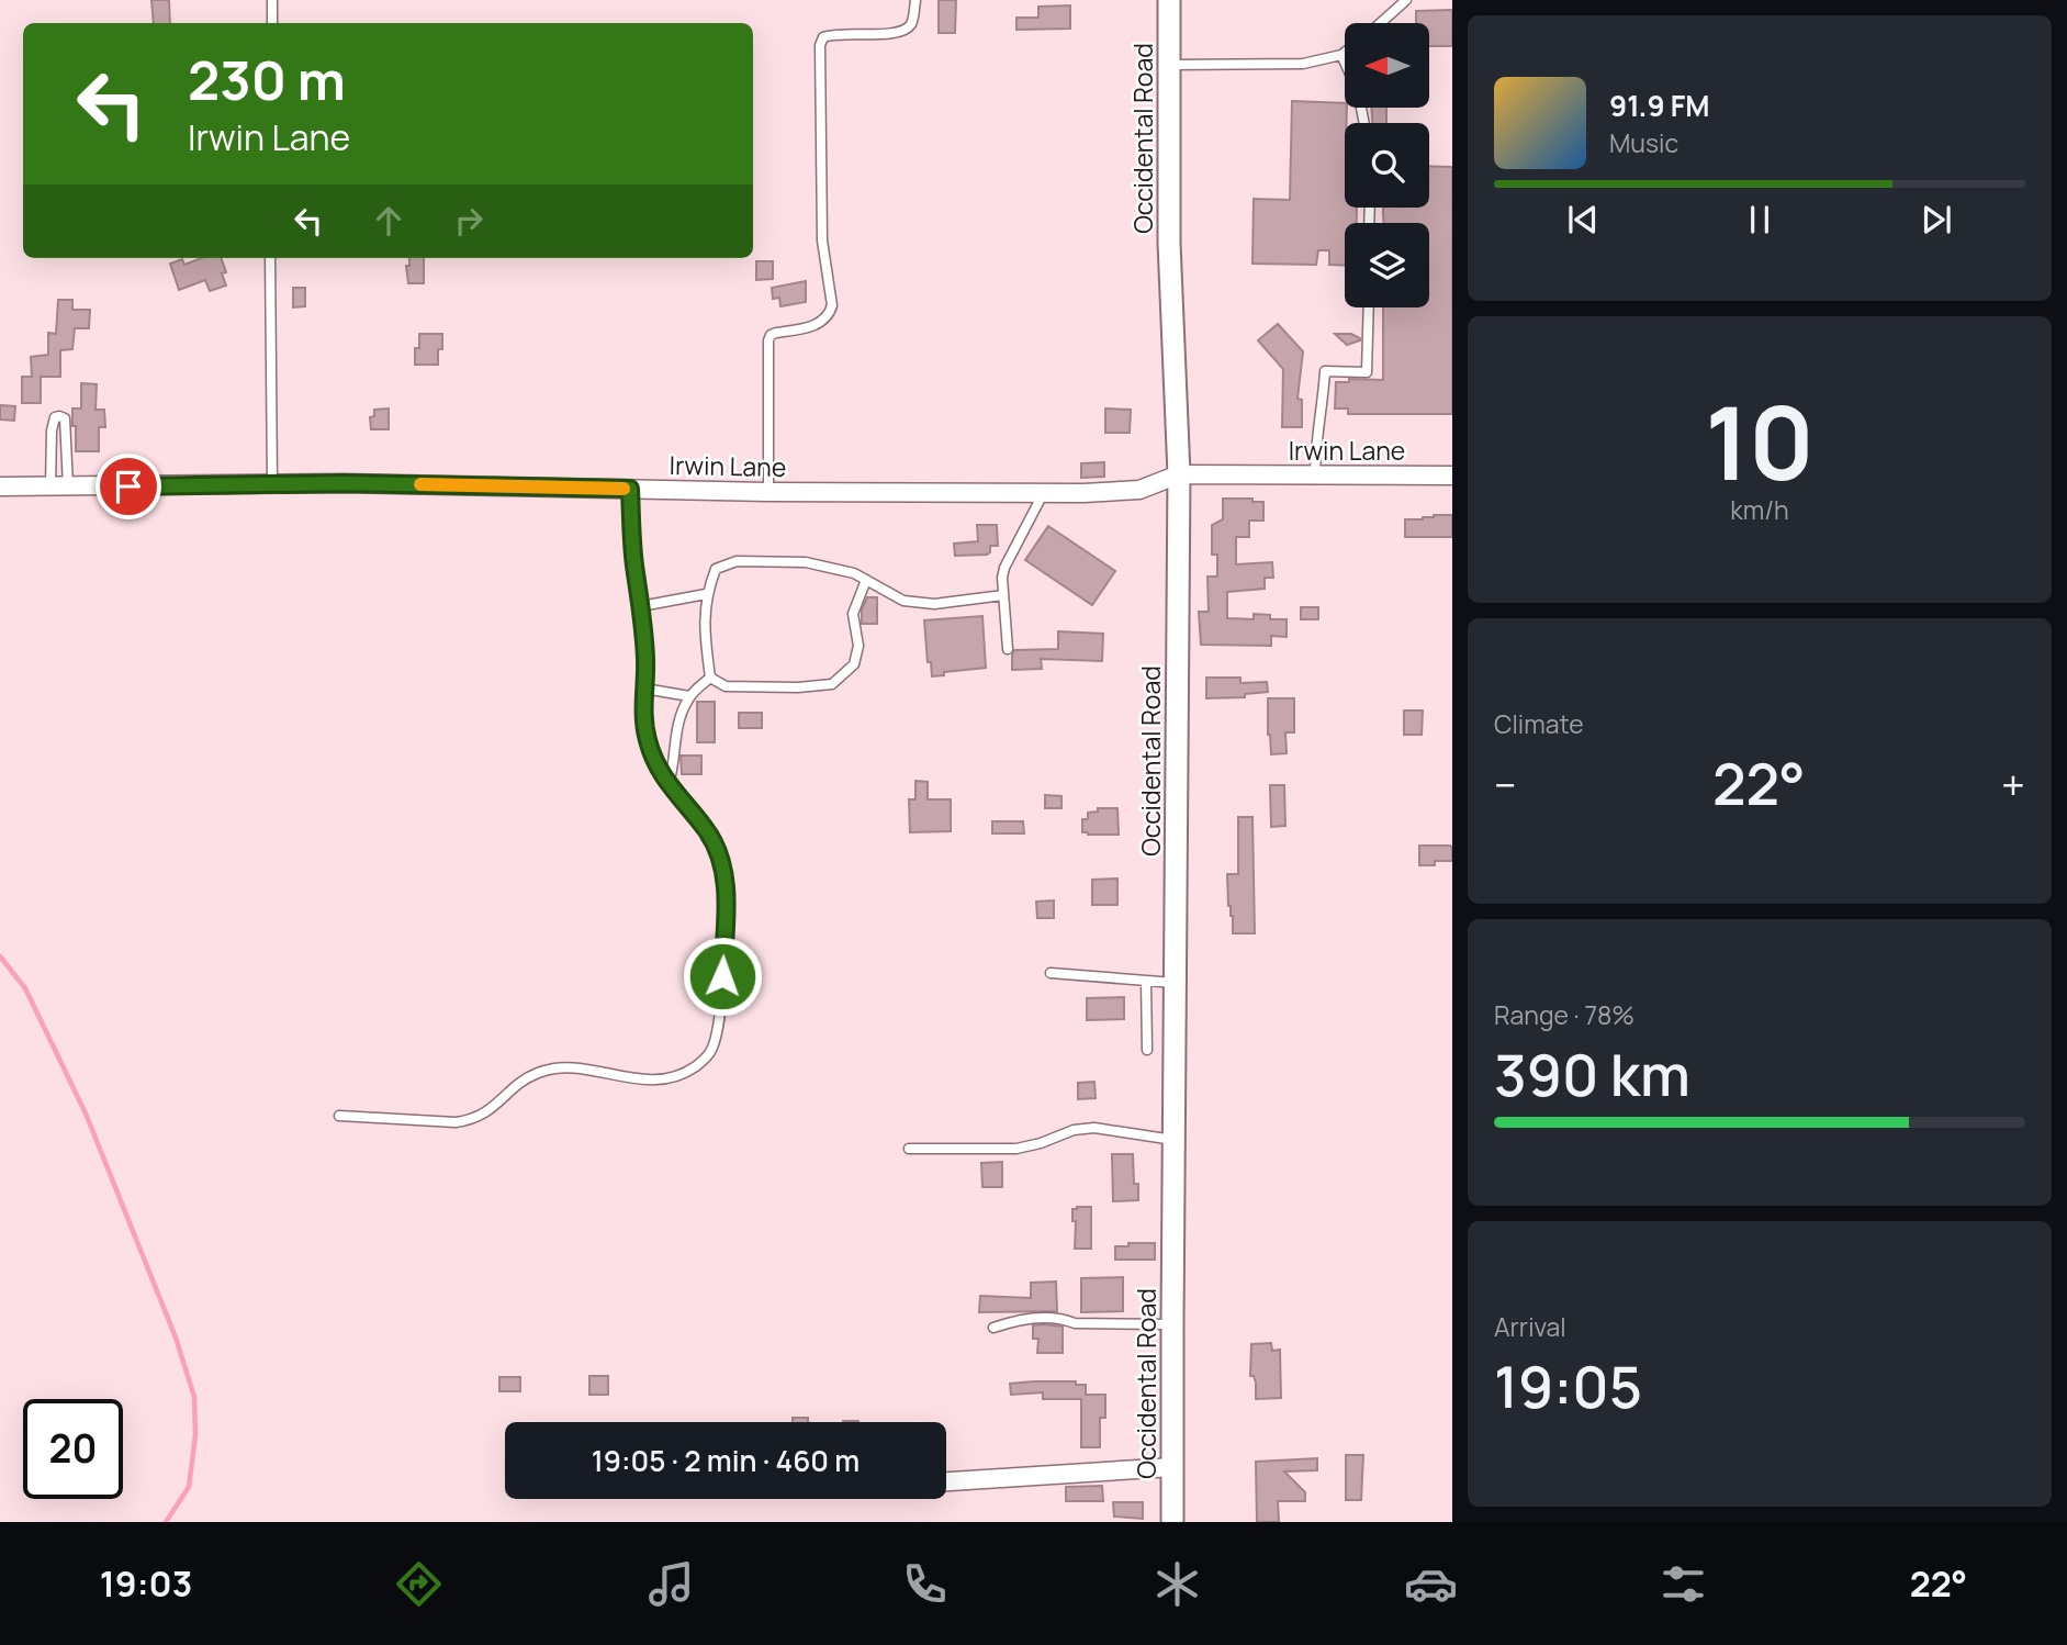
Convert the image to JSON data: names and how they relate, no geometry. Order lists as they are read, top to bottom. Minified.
{"streets":{"street":["Occidental Road","Irwin Lane"]},"crossings":[["Occidental Road","Irwin Lane"]],"north":"left","page":{"turn":["230 m","Irwin Lane"],"song":["91.9 FM","Music"],"tile":[["10","km/h"],"Climate",["Range · 78%","390 km"],["Arrival","19:05"]],"heat":["−","22°","+"],"limit":"20","trip":"19:05 · 2 min · 460 m","tabs":["19:03","22°"]}}
